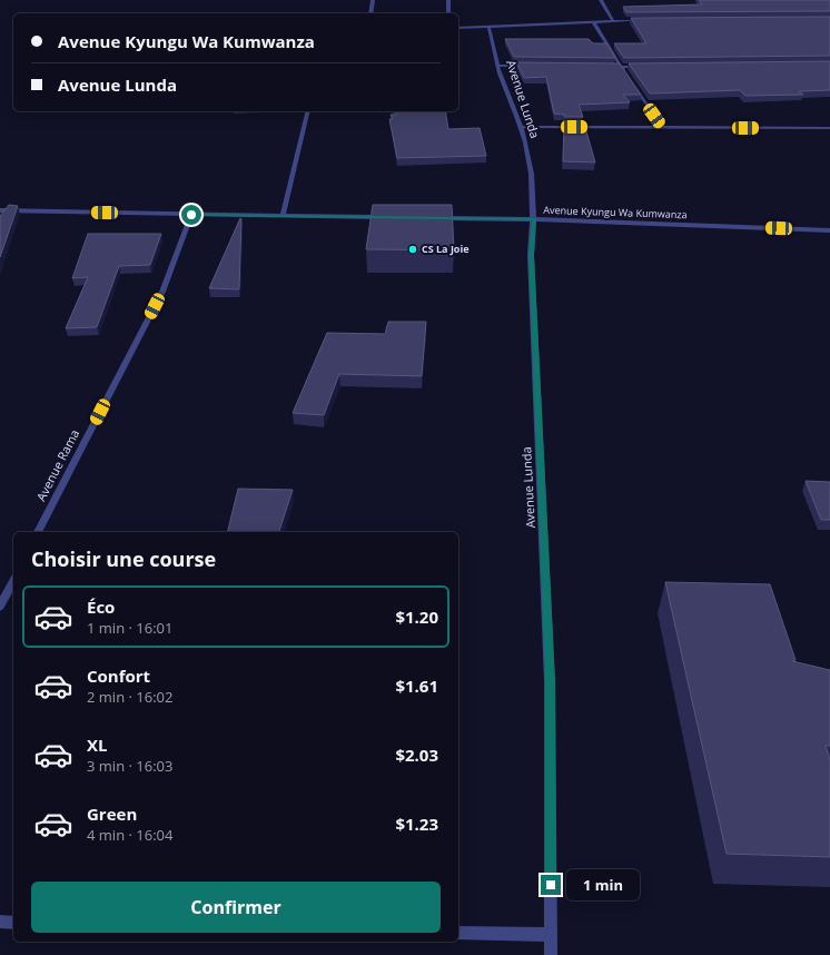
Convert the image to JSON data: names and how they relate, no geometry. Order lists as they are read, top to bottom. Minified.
{"streets":{"street":["Avenue Lunda","Avenue Kyungu Wa Kumwanza","Avenue Rama"]},"crossings":[["Avenue Lunda","Avenue Kyungu Wa Kumwanza"]],"places":["CS La Joie"],"page":{"banner":["Avenue Kyungu Wa Kumwanza","Avenue Lunda"],"heading":"Choisir une course","list":[{"name":"Éco","note":"1 min · 16:01","value":"$1.20"},{"name":"Confort","note":"2 min · 16:02","value":"$1.61"},{"name":"XL","note":"3 min · 16:03","value":"$2.03"},{"name":"Green","note":"4 min · 16:04","value":"$1.23"}],"bubble":"1 min","buttons":"Confirmer"}}
